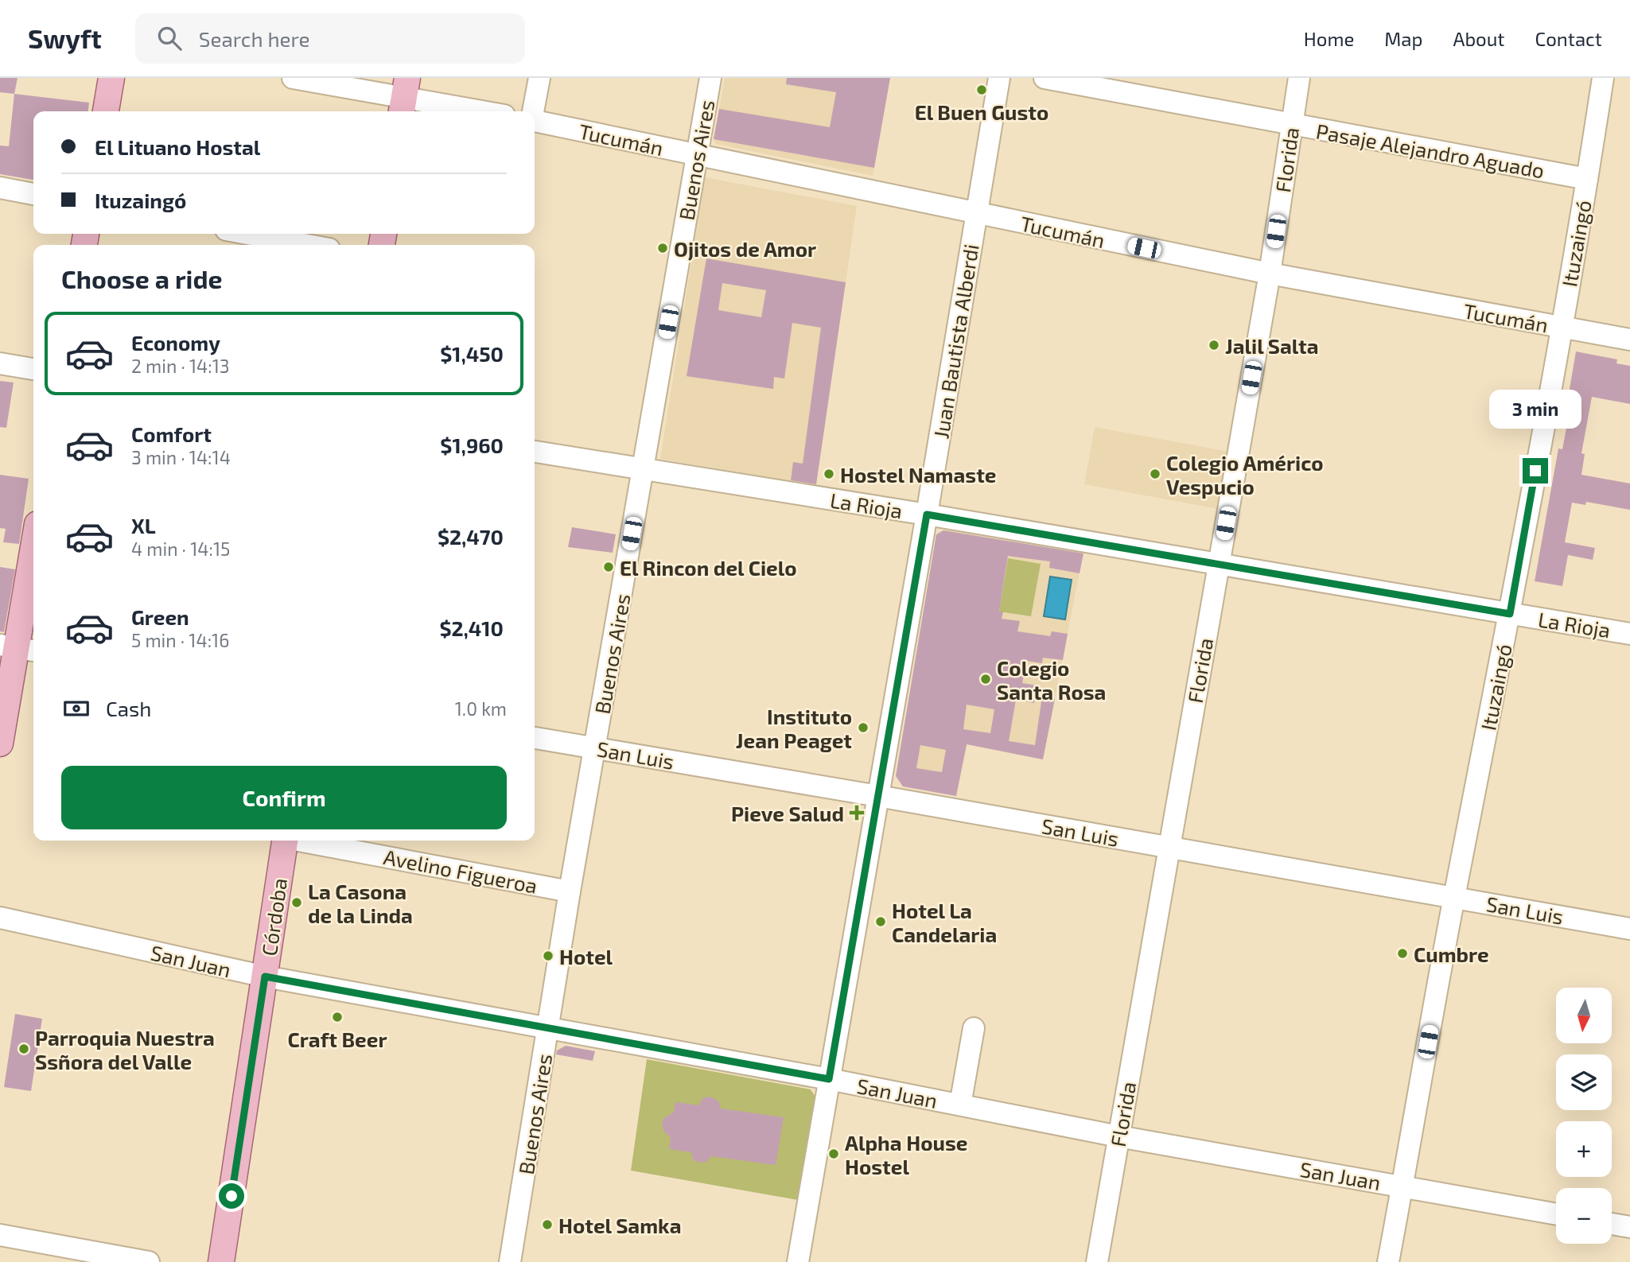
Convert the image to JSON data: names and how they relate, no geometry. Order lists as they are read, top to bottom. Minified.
{"streets":{"main road":["Córdoba"],"street":["Tucumán","Pasaje Alejandro Aguado","Buenos Aires","Florida","Ituzaingó","Juan Bautista Alberdi","La Rioja","San Luis","Avelino Figueroa","San Juan"]},"crossings":[["Tucumán","Buenos Aires"],["Tucumán","Florida"],["Tucumán","Ituzaingó"],["Tucumán","Juan Bautista Alberdi"],["Pasaje Alejandro Aguado","Florida"],["Pasaje Alejandro Aguado","Ituzaingó"],["Buenos Aires","La Rioja"],["Buenos Aires","San Luis"],["Buenos Aires","Avelino Figueroa"],["Buenos Aires","San Juan"],["Florida","La Rioja"],["Florida","San Luis"],["Florida","San Juan"],["Ituzaingó","La Rioja"],["Ituzaingó","San Luis"],["Ituzaingó","San Juan"],["Juan Bautista Alberdi","La Rioja"],["Juan Bautista Alberdi","San Luis"],["Juan Bautista Alberdi","San Juan"],["Córdoba","San Juan"]],"places":{"other":["El Buen Gusto","Ojitos de Amor","Jalil Salta","Hostel Namaste","Colegio Américo Vespucio","El Rincon del Cielo","Colegio Santa Rosa","Instituto Jean Peaget","La Casona de la Linda","Hotel La Candelaria","Cumbre","Hotel","Craft Beer","Parroquia Nuestra Ssñora del Valle","Alpha House Hostel","Hotel Samka"],"health":["Pieve Salud"]},"north":"bottom","page":{"header":"Swyft","search":"Search here","nav":["Home","Map","About","Contact"],"banner":["El Lituano Hostal","Ituzaingó"],"heading":"Choose a ride","list":[{"name":"Economy","note":"2 min · 14:13","value":"$1,450"},{"name":"Comfort","note":"3 min · 14:14","value":"$1,960"},{"name":"XL","note":"4 min · 14:15","value":"$2,470"},{"name":"Green","note":"5 min · 14:16","value":"$2,410"}],"bubble":"3 min","pay":["Cash","1.0 km"],"buttons":"Confirm","map_buttons":["+","−"]}}
